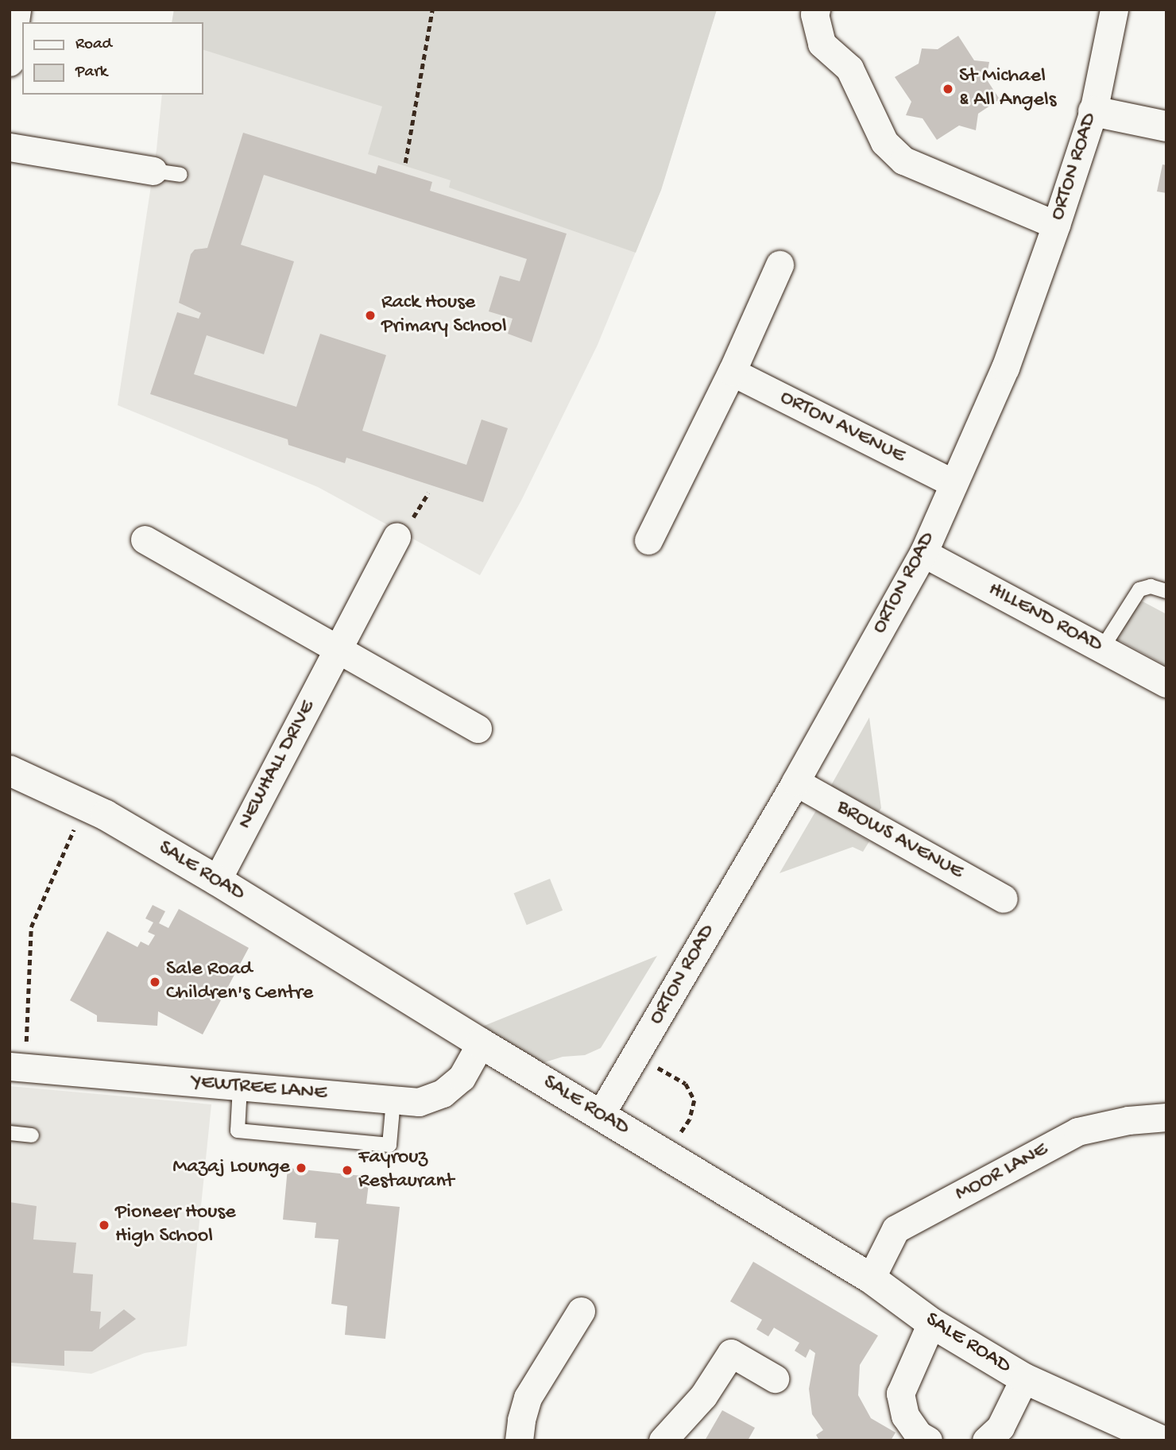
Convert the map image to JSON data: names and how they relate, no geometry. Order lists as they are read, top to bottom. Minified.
{"streets":{"main road":["SALE ROAD"],"street":["ORTON ROAD","ORTON AVENUE","HILLEND ROAD","NEWHALL DRIVE","BROWS AVENUE","YEWTREE LANE","MOOR LANE"]},"crossings":[["ORTON ROAD","ORTON AVENUE"],["ORTON ROAD","HILLEND ROAD"],["ORTON ROAD","BROWS AVENUE"],["ORTON ROAD","SALE ROAD"],["NEWHALL DRIVE","SALE ROAD"],["SALE ROAD","YEWTREE LANE"],["SALE ROAD","MOOR LANE"]],"places":["St Michael & All Angels","Rack House Primary School","Sale Road Children's Centre","Mazaj Lounge","Fayrouz Restaurant","Pioneer House High School"],"legend":["Road","Park"]}
